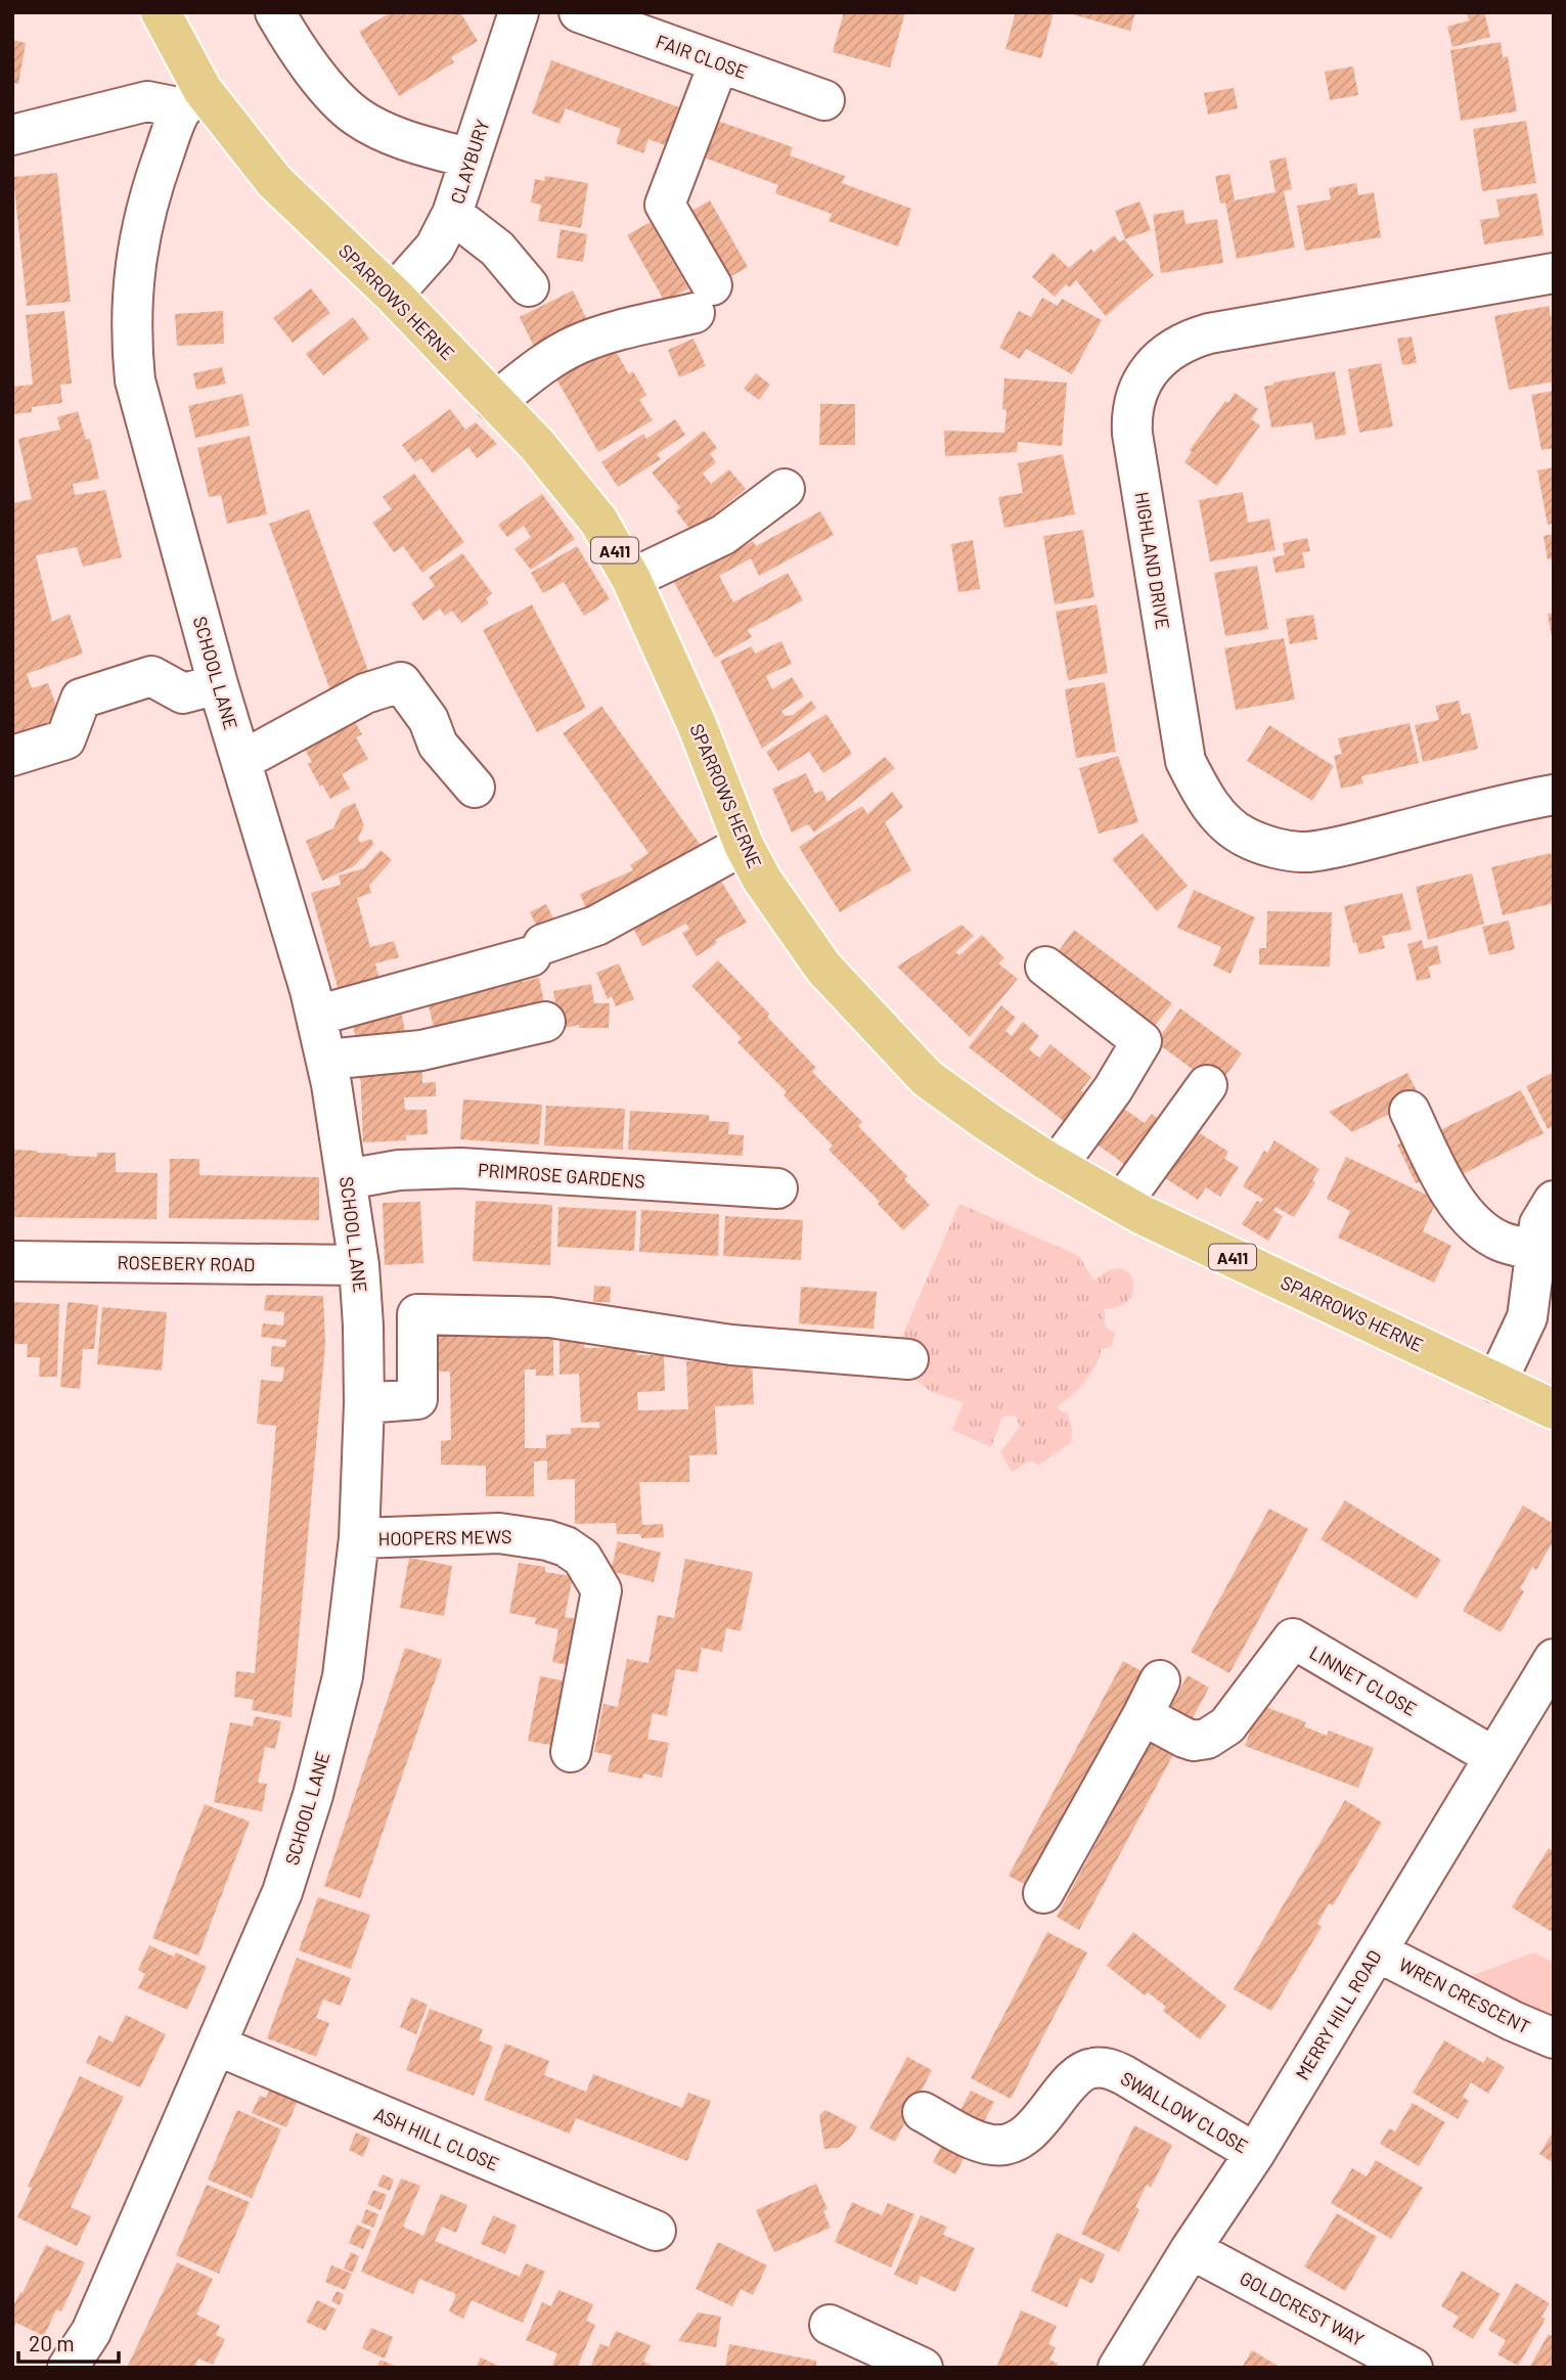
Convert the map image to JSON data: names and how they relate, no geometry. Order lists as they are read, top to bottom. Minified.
{"streets":{"main road":["SPARROWS HERNE","A411"],"street":["FAIR CLOSE","CLAYBURY","HIGHLAND DRIVE","SCHOOL LANE","PRIMROSE GARDENS","ROSEBERY ROAD","HOOPERS MEWS","LINNET CLOSE","WREN CRESCENT","MERRY HILL ROAD","SWALLOW CLOSE","ASH HILL CLOSE","GOLDCREST WAY"]},"crossings":[["CLAYBURY","SPARROWS HERNE"],["SPARROWS HERNE","A411"],["SPARROWS HERNE","SCHOOL LANE"],["A411","SCHOOL LANE"],["SCHOOL LANE","PRIMROSE GARDENS"],["SCHOOL LANE","ROSEBERY ROAD"],["SCHOOL LANE","HOOPERS MEWS"],["SCHOOL LANE","ASH HILL CLOSE"],["LINNET CLOSE","MERRY HILL ROAD"],["WREN CRESCENT","MERRY HILL ROAD"],["MERRY HILL ROAD","SWALLOW CLOSE"],["MERRY HILL ROAD","GOLDCREST WAY"]],"scale_bar":"20 m"}
